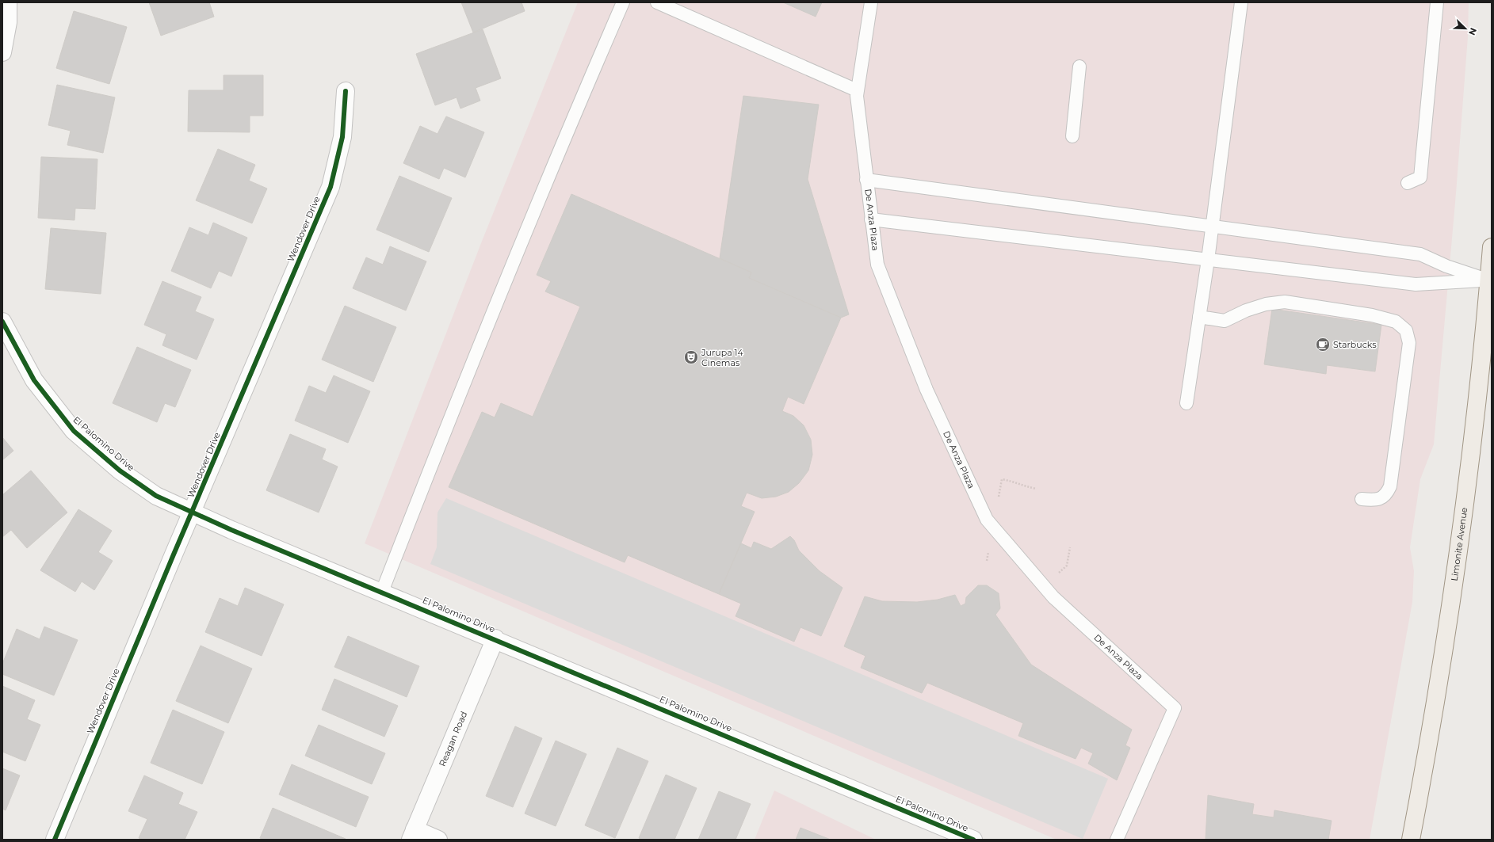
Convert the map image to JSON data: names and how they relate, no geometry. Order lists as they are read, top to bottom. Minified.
{"streets":{"main road":["Limonite Avenue"],"street":["Wendover Drive","El Palomino Drive","Reagan Road"],"lane":["De Anza Plaza"]},"crossings":[["Wendover Drive","El Palomino Drive"],["El Palomino Drive","Reagan Road"]],"places":{"cafe":["Starbucks"],"theatre":["Jurupa 14 Cinemas"]},"north":"bottom right"}
